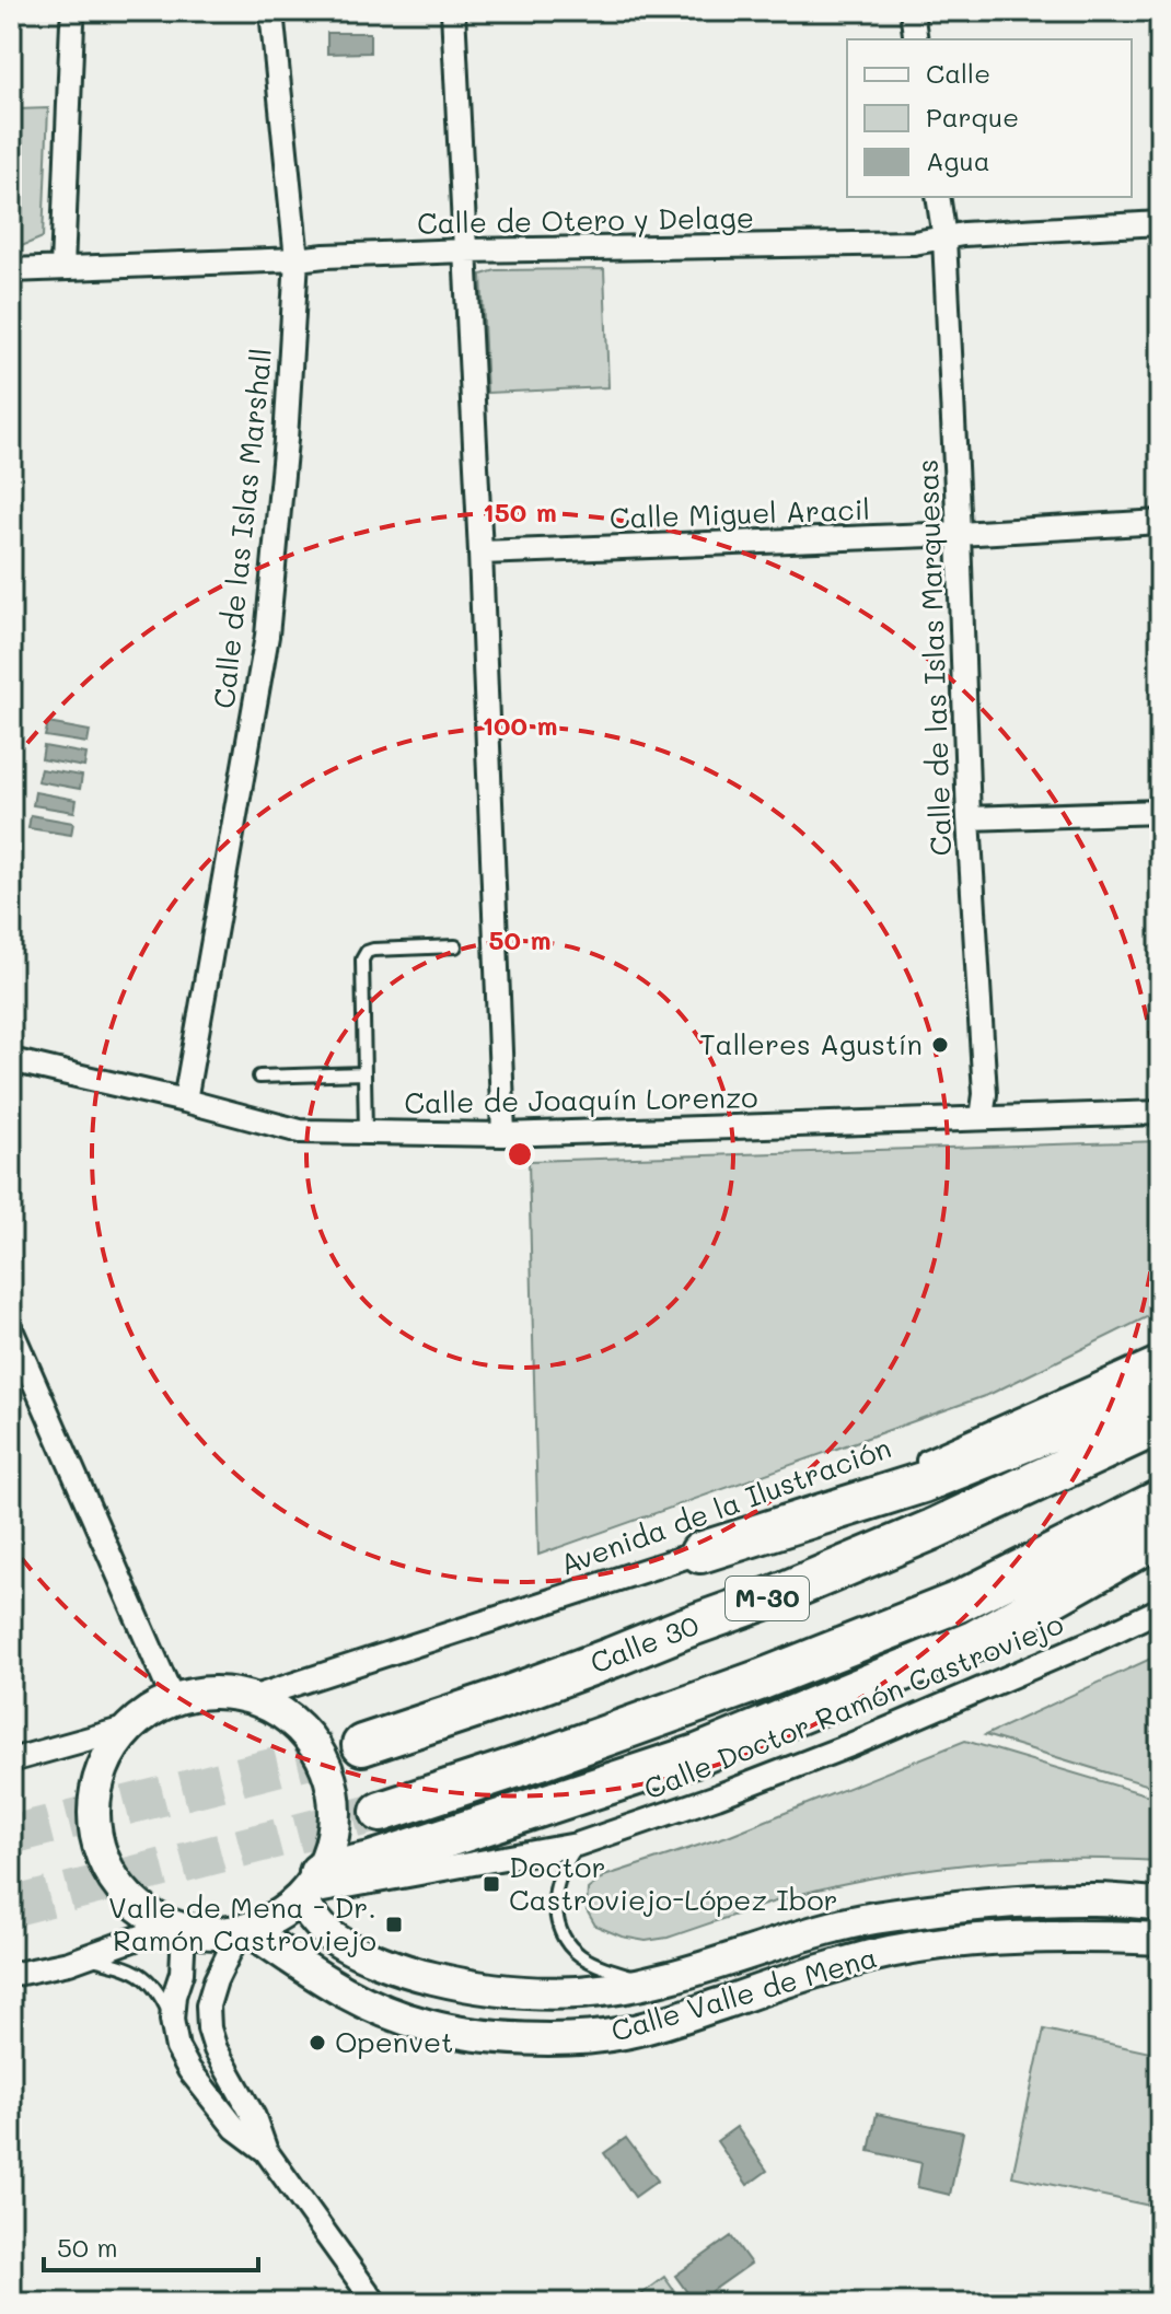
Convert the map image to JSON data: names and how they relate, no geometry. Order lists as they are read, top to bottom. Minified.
{"streets":{"highway":["M-30","Calle 30"],"main road":["Calle Valle de Mena"],"street":["Calle de Otero y Delage","Calle Miguel Aracil","Calle de las Islas Marshall","Calle de las Islas Marquesas","Calle de Joaquín Lorenzo","Avenida de la Ilustración","Calle Doctor Ramón Castroviejo"]},"crossings":[["Calle de Otero y Delage","Calle de las Islas Marshall"],["Calle de Otero y Delage","Calle de las Islas Marquesas"],["Calle Miguel Aracil","Calle de las Islas Marquesas"],["Calle de las Islas Marshall","Calle de Joaquín Lorenzo"],["Calle de las Islas Marquesas","Calle de Joaquín Lorenzo"],["Avenida de la Ilustración","Calle Doctor Ramón Castroviejo"],["Avenida de la Ilustración","Calle Valle de Mena"],["Calle Doctor Ramón Castroviejo","Calle Valle de Mena"]],"places":{"other":["Talleres Agustín","Openvet"],"transit":["Doctor Castroviejo-López Ibor","Valle de Mena - Dr. Ramón Castroviejo"]},"legend":["Calle","Parque","Agua"],"scale_bar":"50 m","rings":["150 m","100 m","50 m"]}
